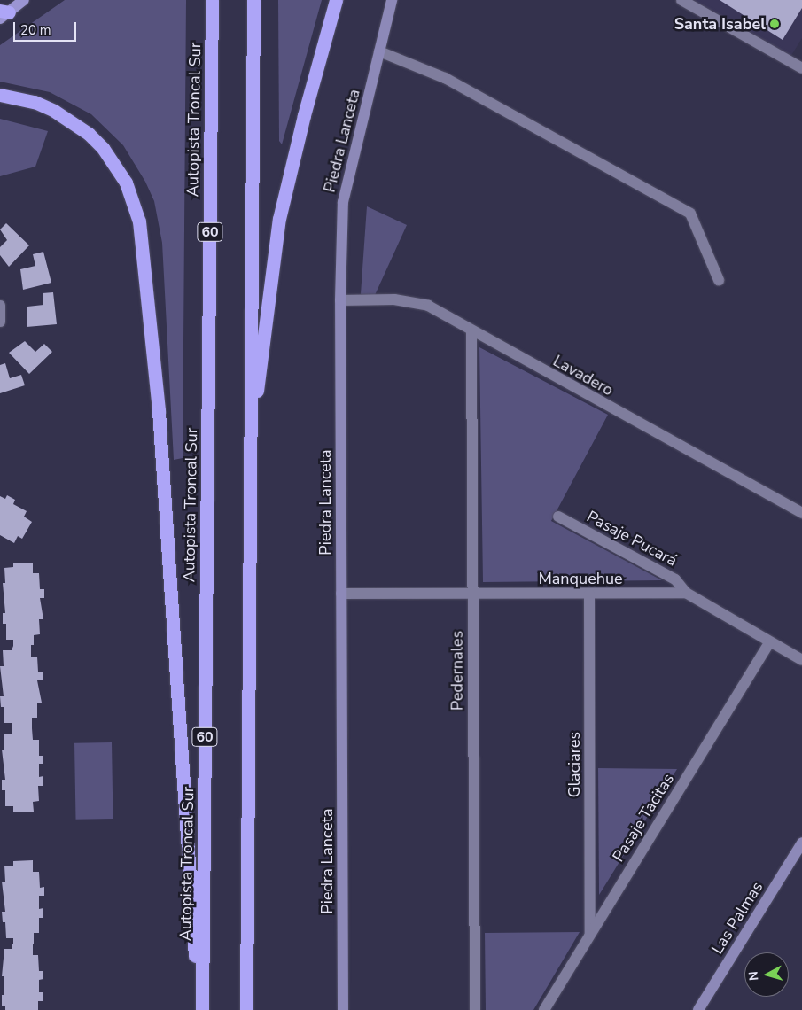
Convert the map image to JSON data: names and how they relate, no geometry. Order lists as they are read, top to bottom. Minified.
{"streets":{"highway":["Autopista Troncal Sur","60"],"street":["Piedra Lanceta","Lavadero","Pasaje Pucará","Manquehue","Pedernales","Glaciares","Pasaje Tacitas","Las Palmas"]},"crossings":[["Piedra Lanceta","Lavadero"],["Piedra Lanceta","Manquehue"],["Lavadero","Pedernales"],["Pasaje Pucará","Manquehue"],["Manquehue","Pedernales"],["Manquehue","Glaciares"],["Glaciares","Pasaje Tacitas"]],"places":["Santa Isabel"],"scale_bar":"20 m","north":"left"}
